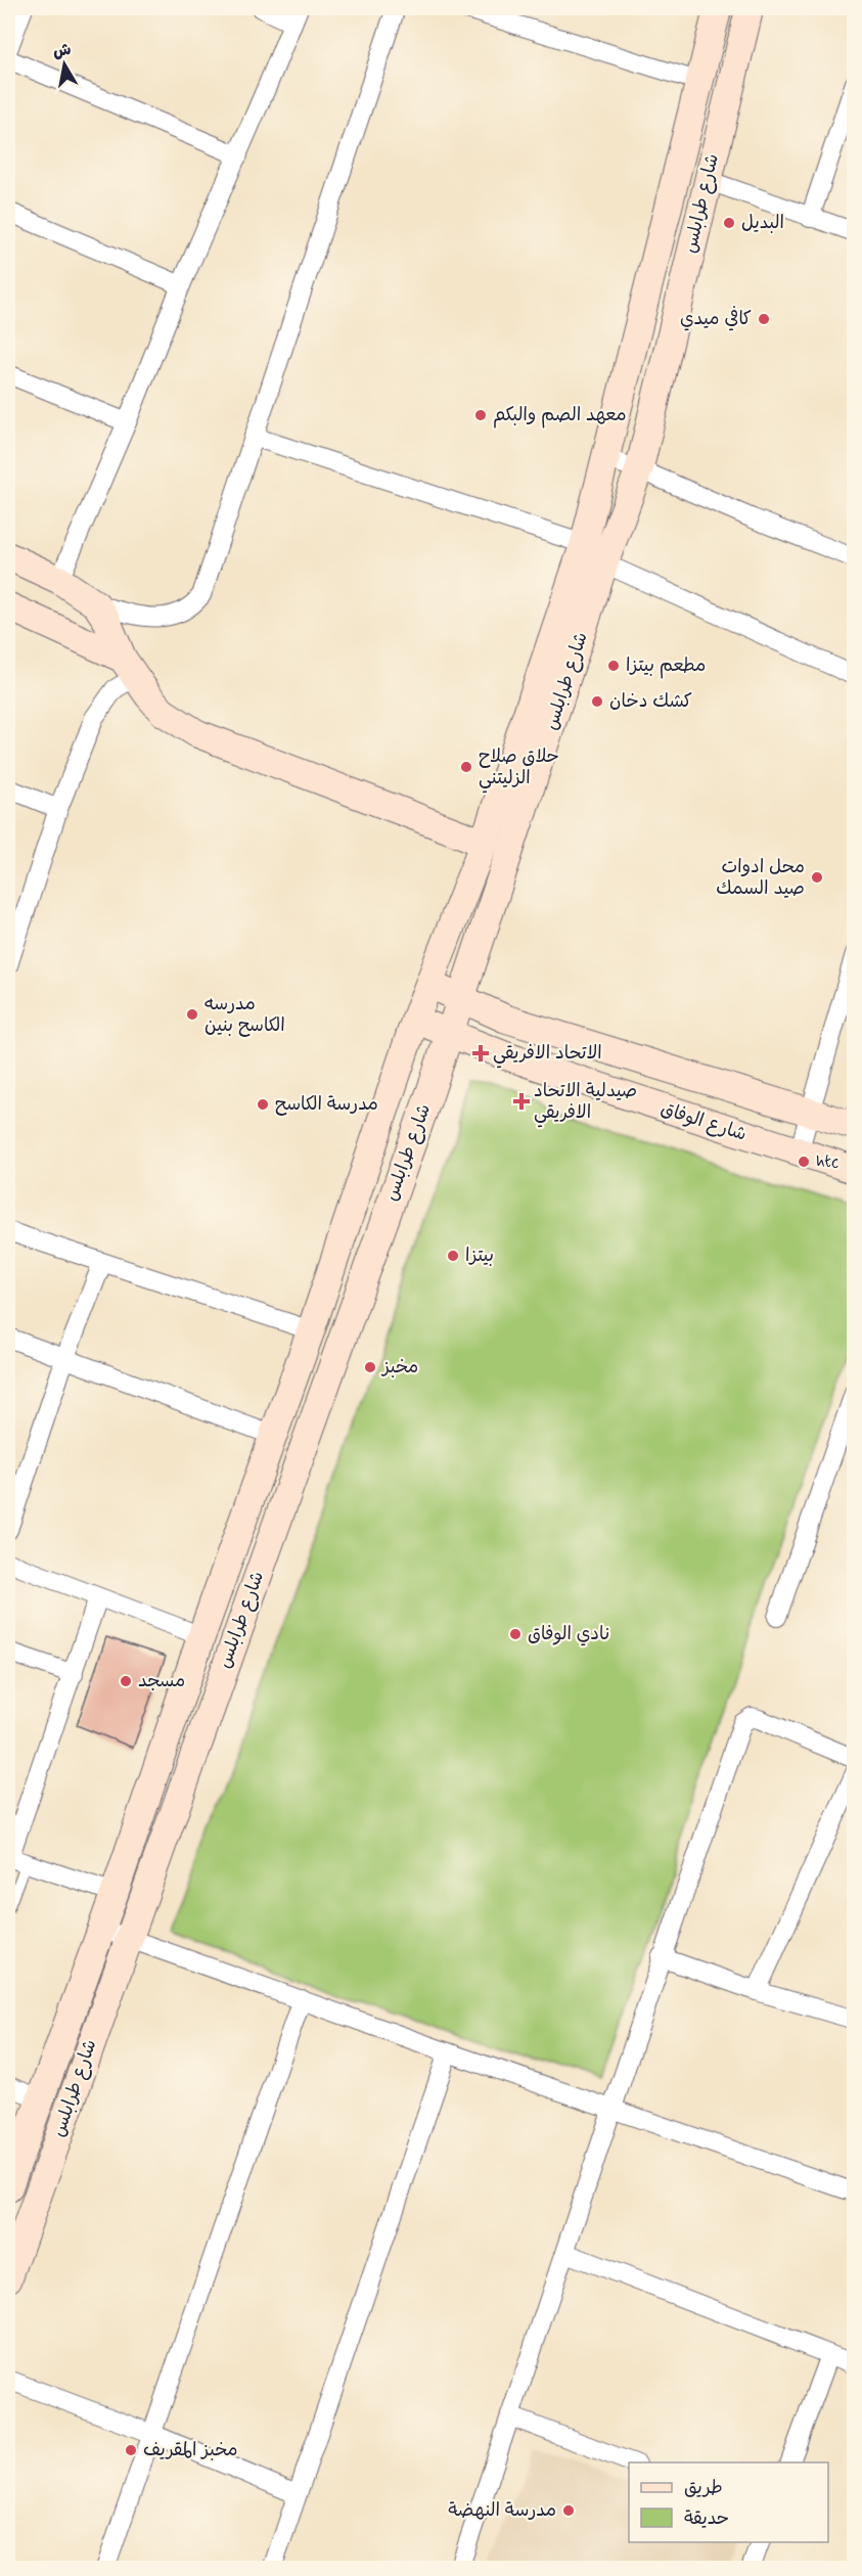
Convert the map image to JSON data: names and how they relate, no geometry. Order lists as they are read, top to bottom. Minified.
{"streets":{"main road":["شارع طرابلس","شارع الوفاق"]},"crossings":[["شارع طرابلس","شارع الوفاق"]],"places":{"other":["البديل","كافي ميدي","معهد الصم والبكم","مطعم بيتزا","كشك دخان","حلاق صلاح الزليتني","محل ادوات صيد السمك","مدرسه الكاسح بنين","مدرسة الكاسح","htc","بيتزا","مخبز","نادي الوفاق","مسجد","مخبز المقريف","مدرسة النهضة"],"health":["الاتحاد الافريقي","صيدلية الاتحاد الافريقي"]},"legend":["طريق","حديقة"],"north":"top"}
